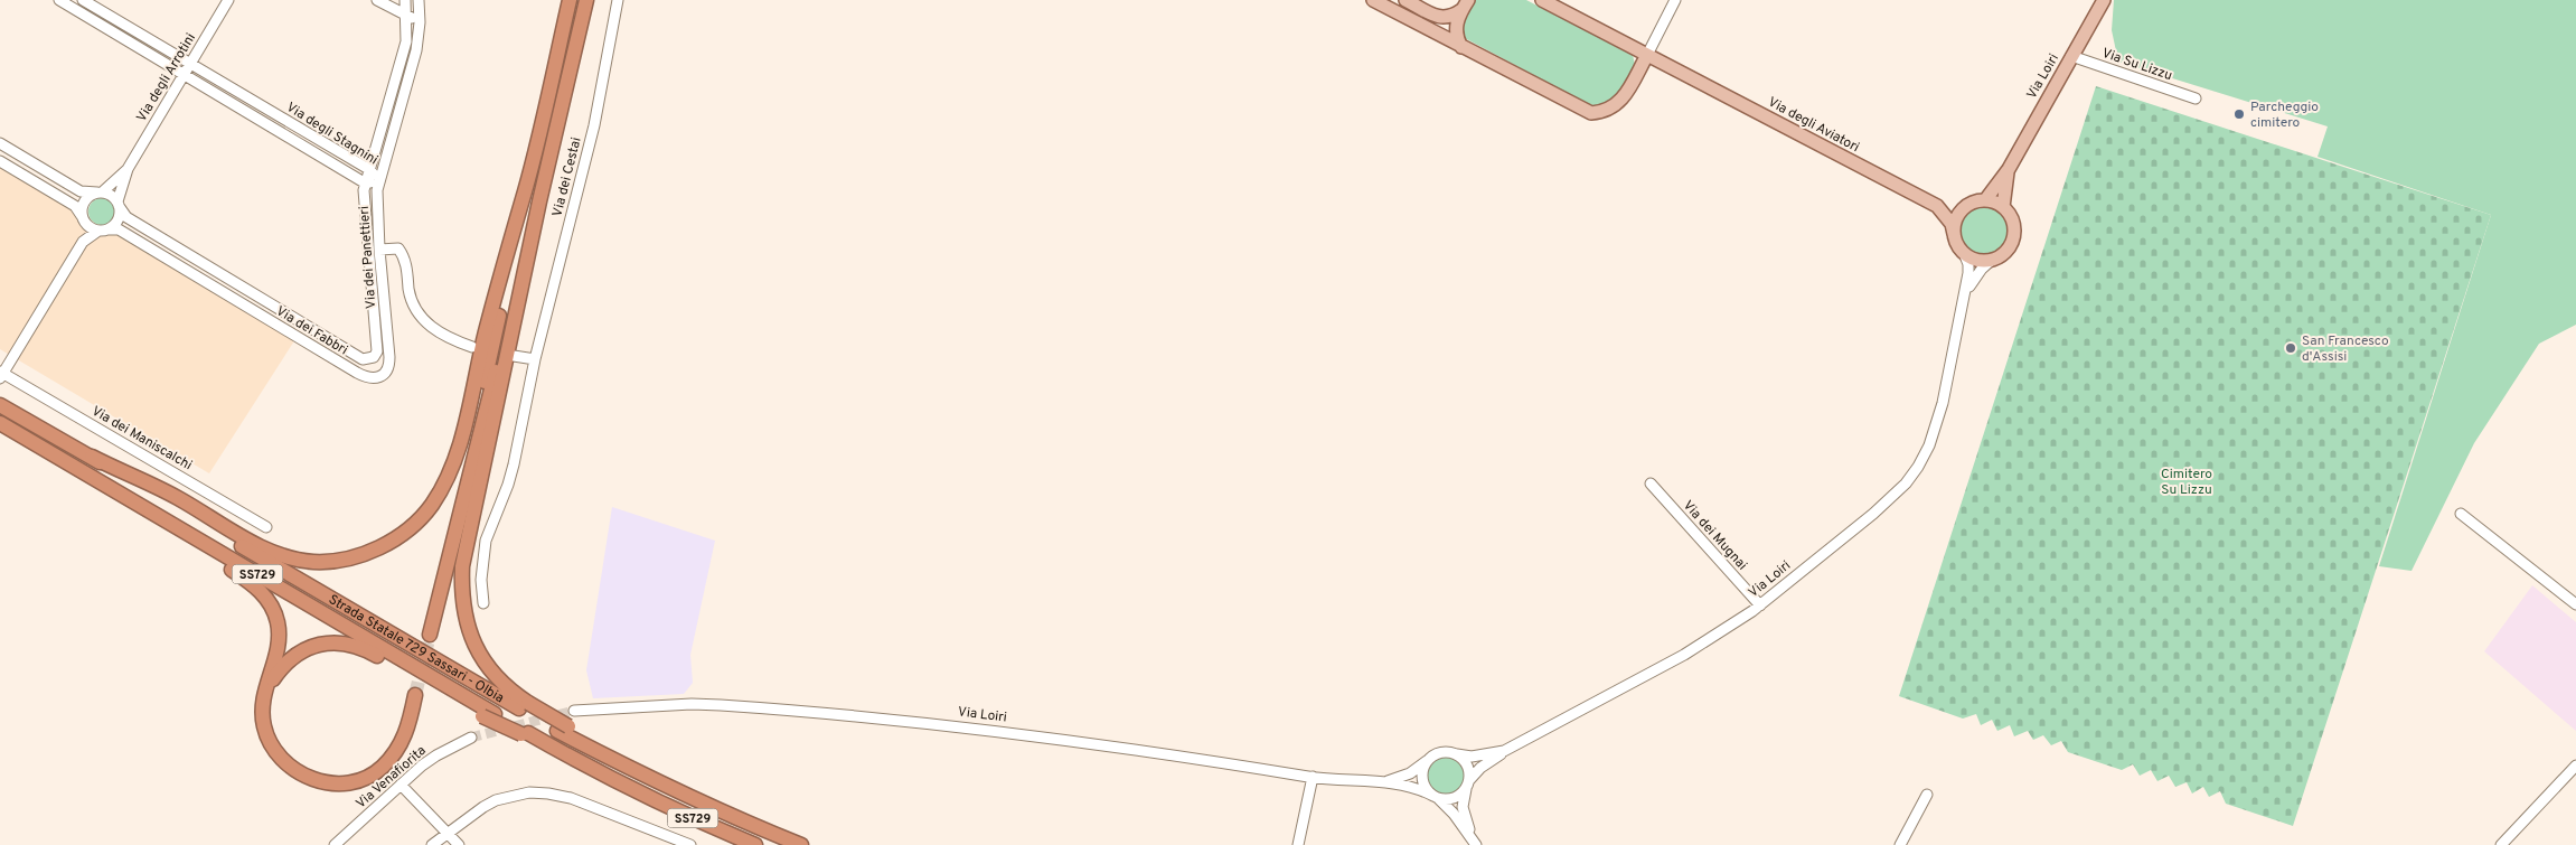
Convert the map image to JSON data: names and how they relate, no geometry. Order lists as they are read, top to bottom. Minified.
{"streets":{"highway":["SS729","Strada Statale 729 Sassari - Olbia"],"main road":["Via Loiri","Via degli Aviatori"],"street":["Via Su Lizzu","Via degli Arrotini","Via degli Stagnini","Via dei Cestai","Via dei Panettieri","Via dei Fabbri","Via dei Maniscalchi","Via dei Mugnai","Via Venafiorita"]},"crossings":[["Via Su Lizzu","Via Loiri"],["Via Loiri","Via degli Aviatori"],["Via Loiri","Via dei Mugnai"],["Via degli Arrotini","Via degli Stagnini"],["Via degli Stagnini","Via dei Panettieri"],["Via dei Panettieri","Via dei Fabbri"],["SS729","Strada Statale 729 Sassari - Olbia"]],"parks":["Cimitero Su Lizzu"],"places":["Parcheggio cimitero","San Francesco d'Assisi"]}
